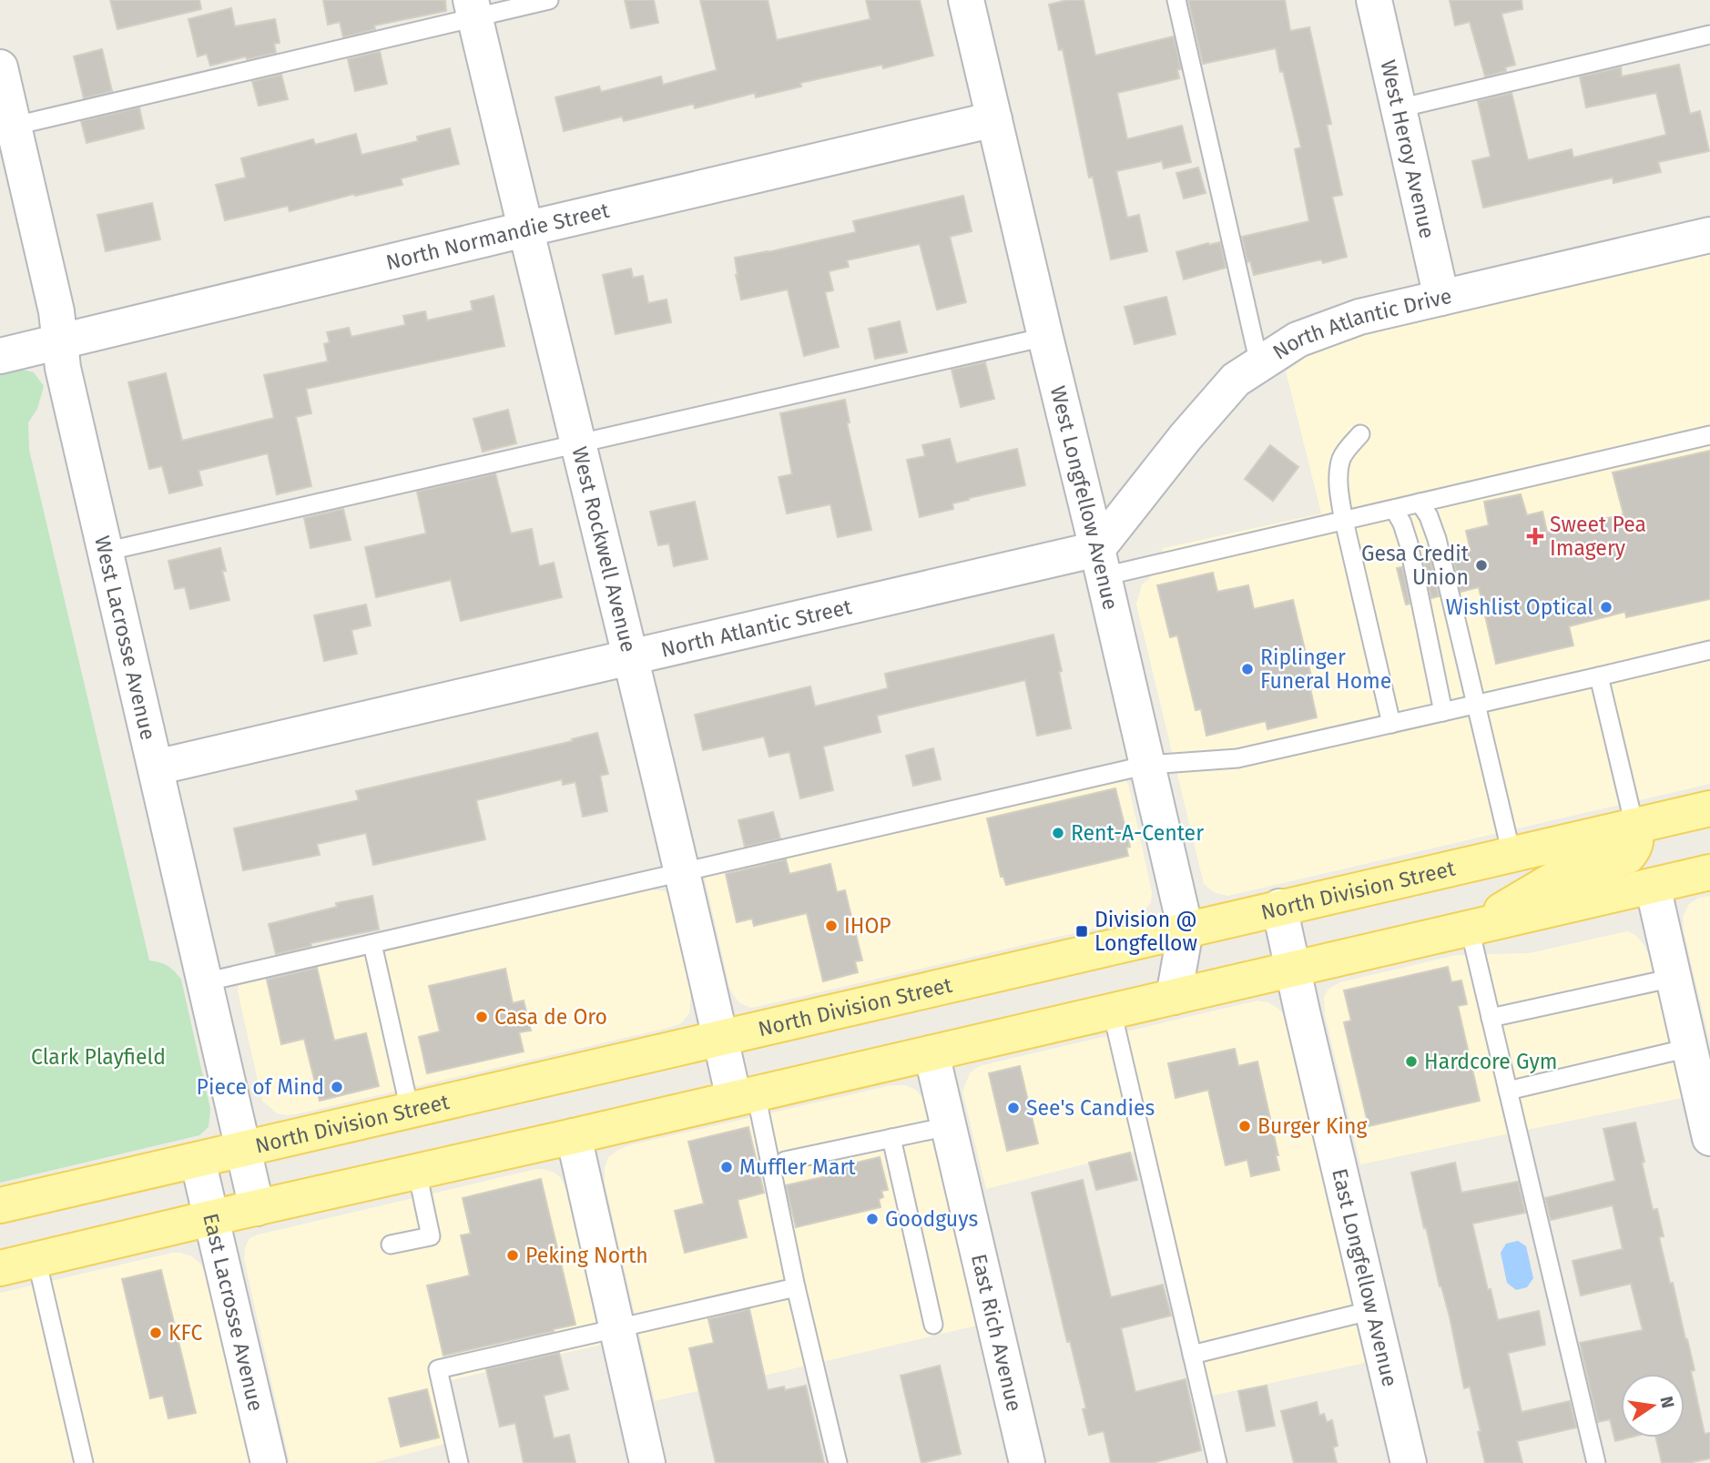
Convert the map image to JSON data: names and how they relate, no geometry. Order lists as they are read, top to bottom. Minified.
{"streets":{"main road":["North Division Street"],"street":["West Heroy Avenue","North Normandie Street","North Atlantic Drive","West Longfellow Avenue","West Rockwell Avenue","North Atlantic Street","West Lacrosse Avenue","East Longfellow Avenue","East Lacrosse Avenue","East Rich Avenue"]},"crossings":[["West Heroy Avenue","North Atlantic Drive"],["North Normandie Street","West Longfellow Avenue"],["North Normandie Street","West Rockwell Avenue"],["North Normandie Street","West Lacrosse Avenue"],["North Atlantic Drive","West Longfellow Avenue"],["North Atlantic Drive","North Atlantic Street"],["West Longfellow Avenue","North Atlantic Street"],["West Longfellow Avenue","North Division Street"],["West Rockwell Avenue","North Atlantic Street"],["West Rockwell Avenue","North Division Street"],["North Atlantic Street","West Lacrosse Avenue"],["West Lacrosse Avenue","North Division Street"],["North Division Street","East Longfellow Avenue"],["North Division Street","East Lacrosse Avenue"]],"parks":["Clark Playfield"],"places":{"health":["Sweet Pea Imagery"],"other":["Gesa Credit Union","Wishlist Optical","Riplinger Funeral Home","Rent-A-Center","IHOP","Casa de Oro","Hardcore Gym","Piece of Mind","See's Candies","Burger King","Muffler Mart","Goodguys","Peking North","KFC"],"transit":["Division @ Longfellow"]},"north":"right"}
